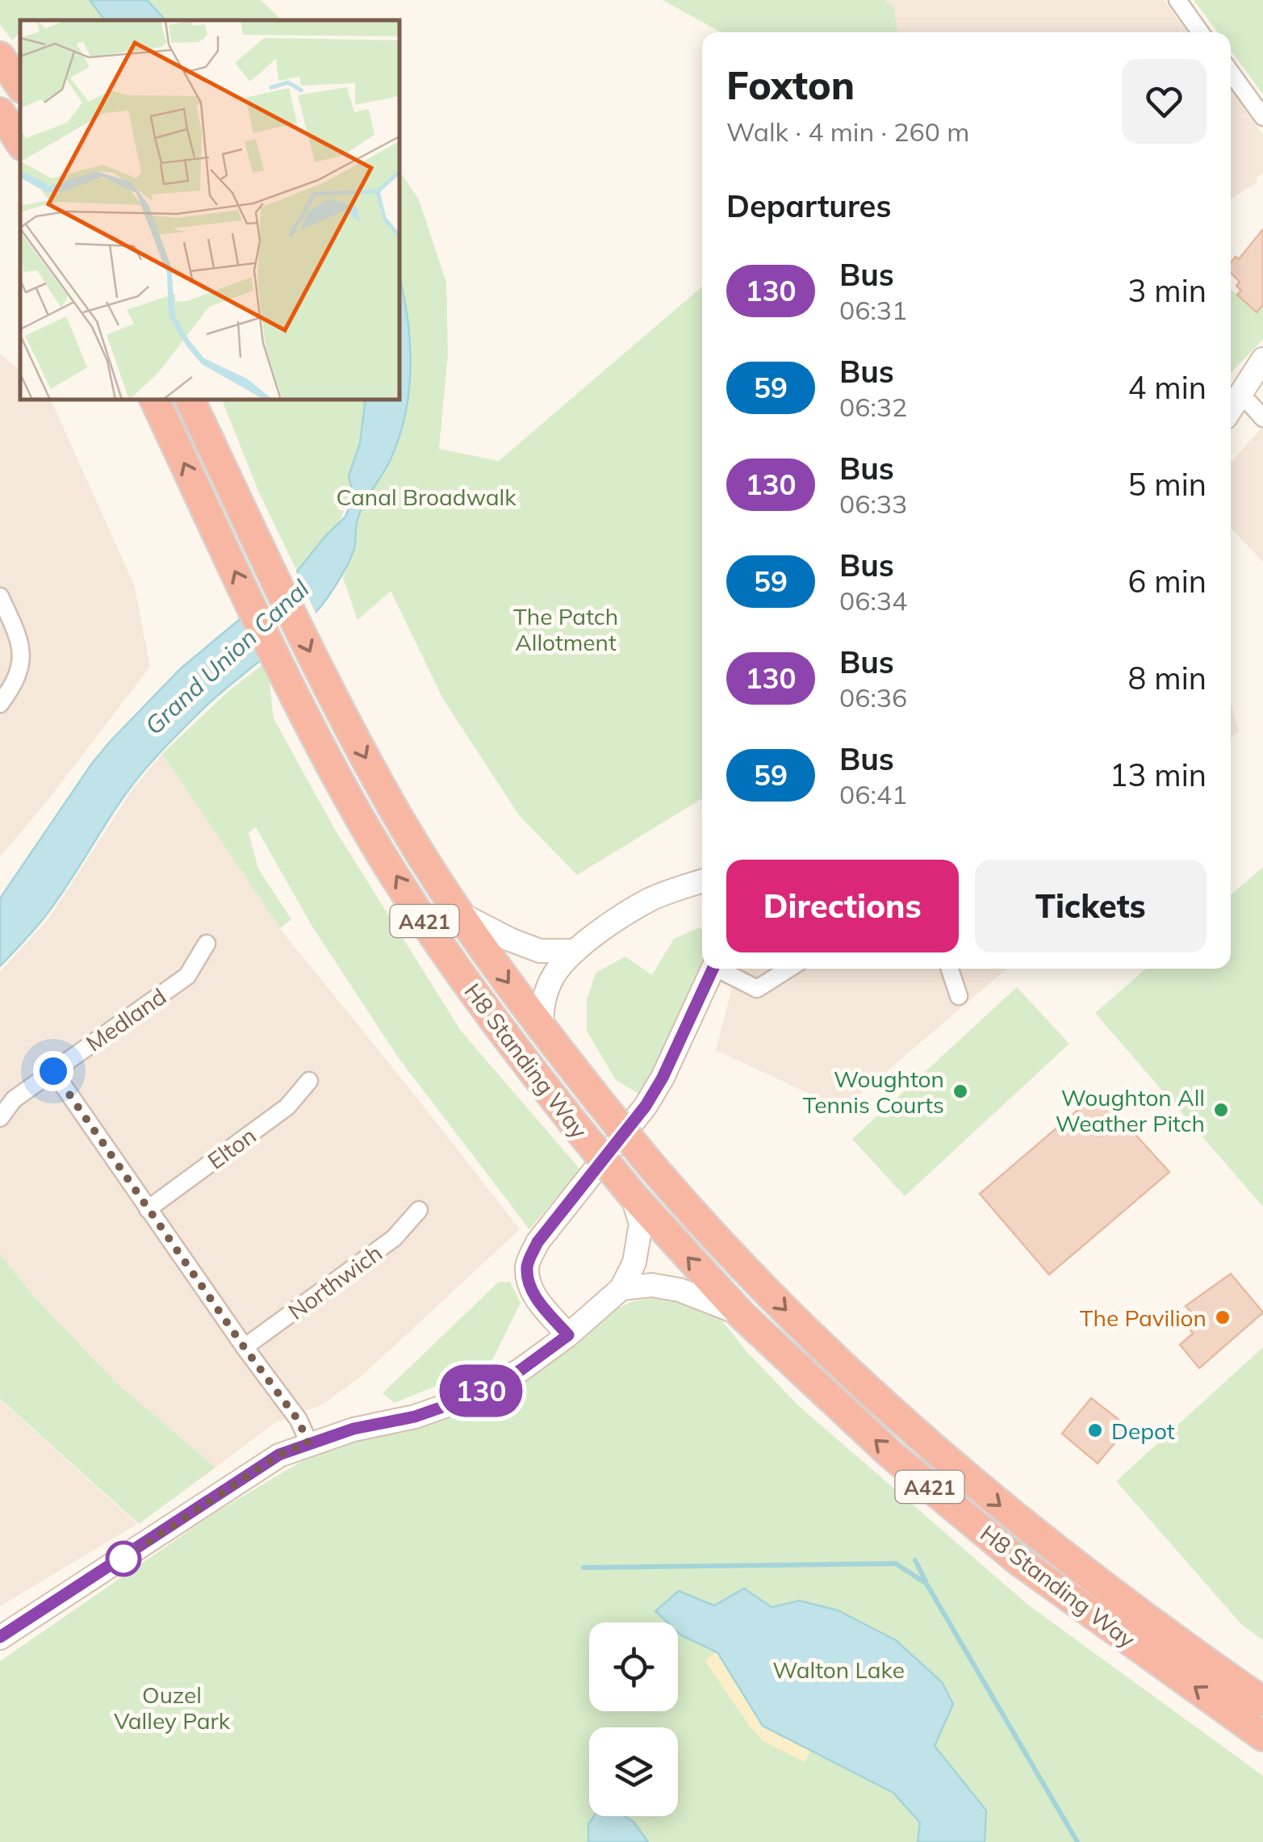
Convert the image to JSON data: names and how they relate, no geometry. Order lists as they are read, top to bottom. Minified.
{"streets":{"highway":["A421","H8 Standing Way"],"street":["Medland","Elton","Northwich"]},"water":["Grand Union Canal"],"parks":["Canal Broadwalk","The Patch Allotment","Walton Lake","Ouzel Valley Park"],"places":["Woughton Tennis Courts","Woughton All Weather Pitch","The Pavilion","Depot"],"lines":["bus line 130"],"page":{"on_map":"130","heading":[["Foxton","Walk · 4 min · 260 m"],"Departures"],"list":[{"mark":"130","name":"Bus","note":"06:31","value":"3 min"},{"mark":"59","name":"Bus","note":"06:32","value":"4 min"},{"mark":"130","name":"Bus","note":"06:33","value":"5 min"},{"mark":"59","name":"Bus","note":"06:34","value":"6 min"},{"mark":"130","name":"Bus","note":"06:36","value":"8 min"},{"mark":"59","name":"Bus","note":"06:41","value":"13 min"}],"buttons":["Directions","Tickets"]}}
